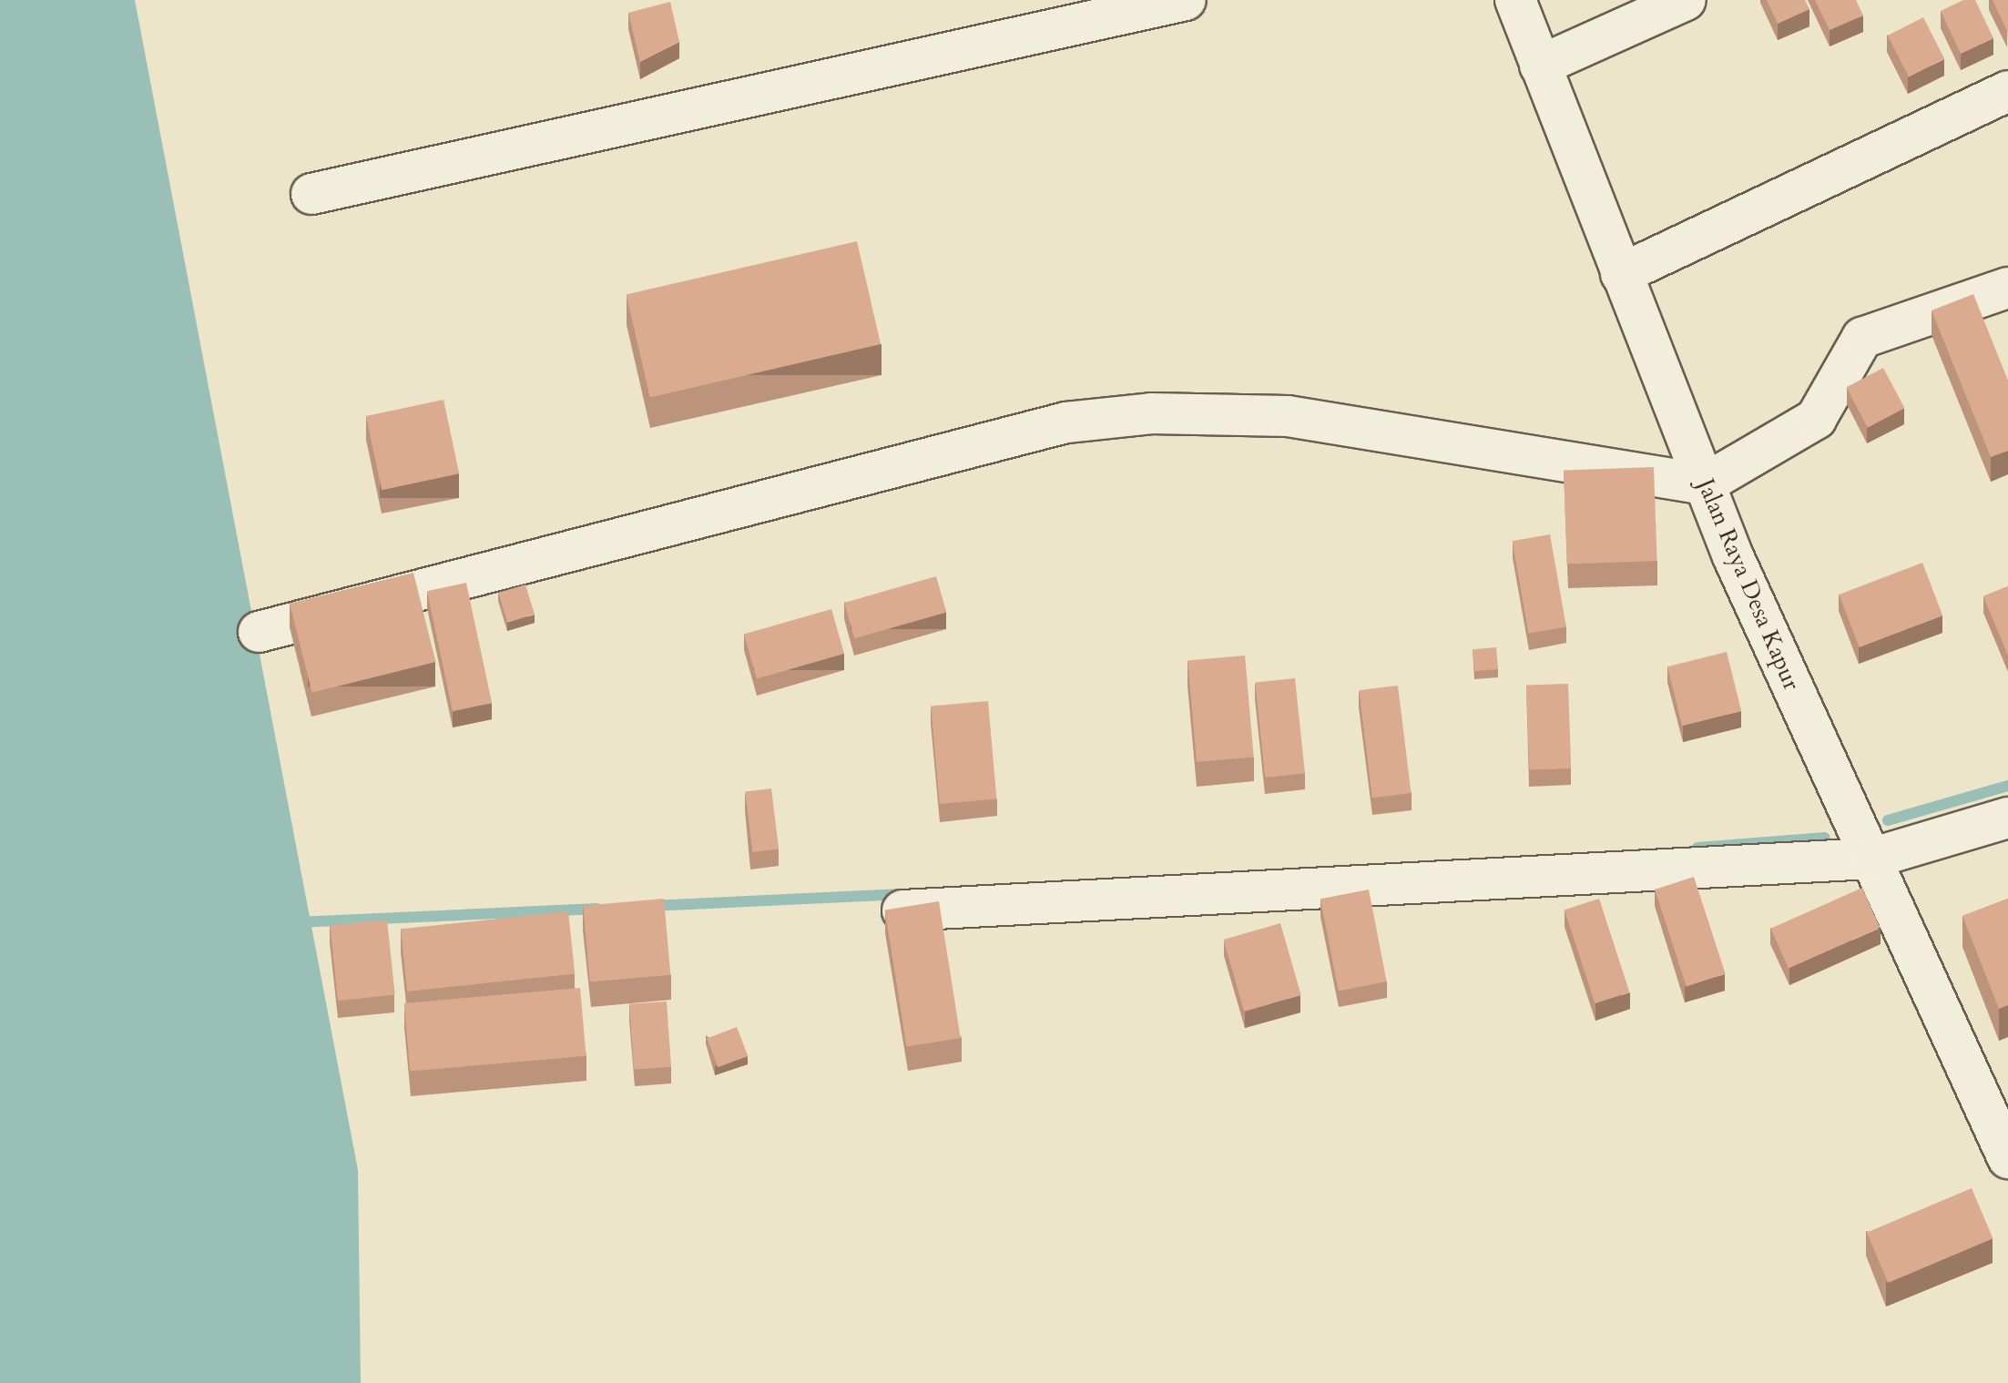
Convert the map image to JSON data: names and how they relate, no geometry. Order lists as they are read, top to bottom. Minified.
{"streets":{"street":["Jalan Raya Desa Kapur"]}}
